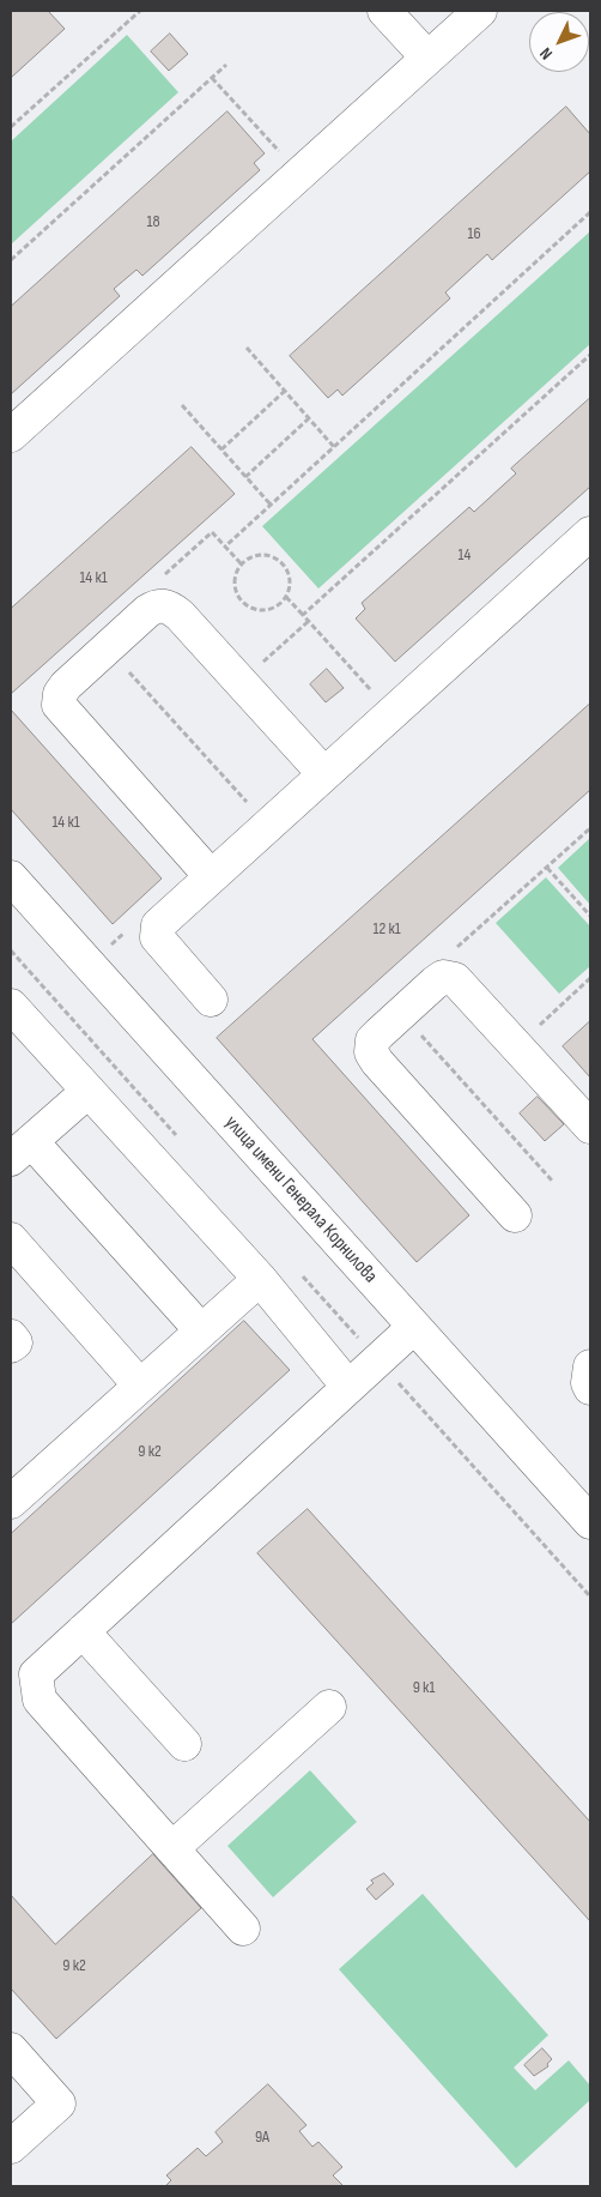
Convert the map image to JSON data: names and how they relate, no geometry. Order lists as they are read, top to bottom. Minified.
{"streets":{"street":["улица имени Генерала Корнилова"]},"house_numbers":["18","16","14","14 к1","14 к1","12 к1","9 к2","9 к1","9 к2","9А"],"north":"bottom left"}
